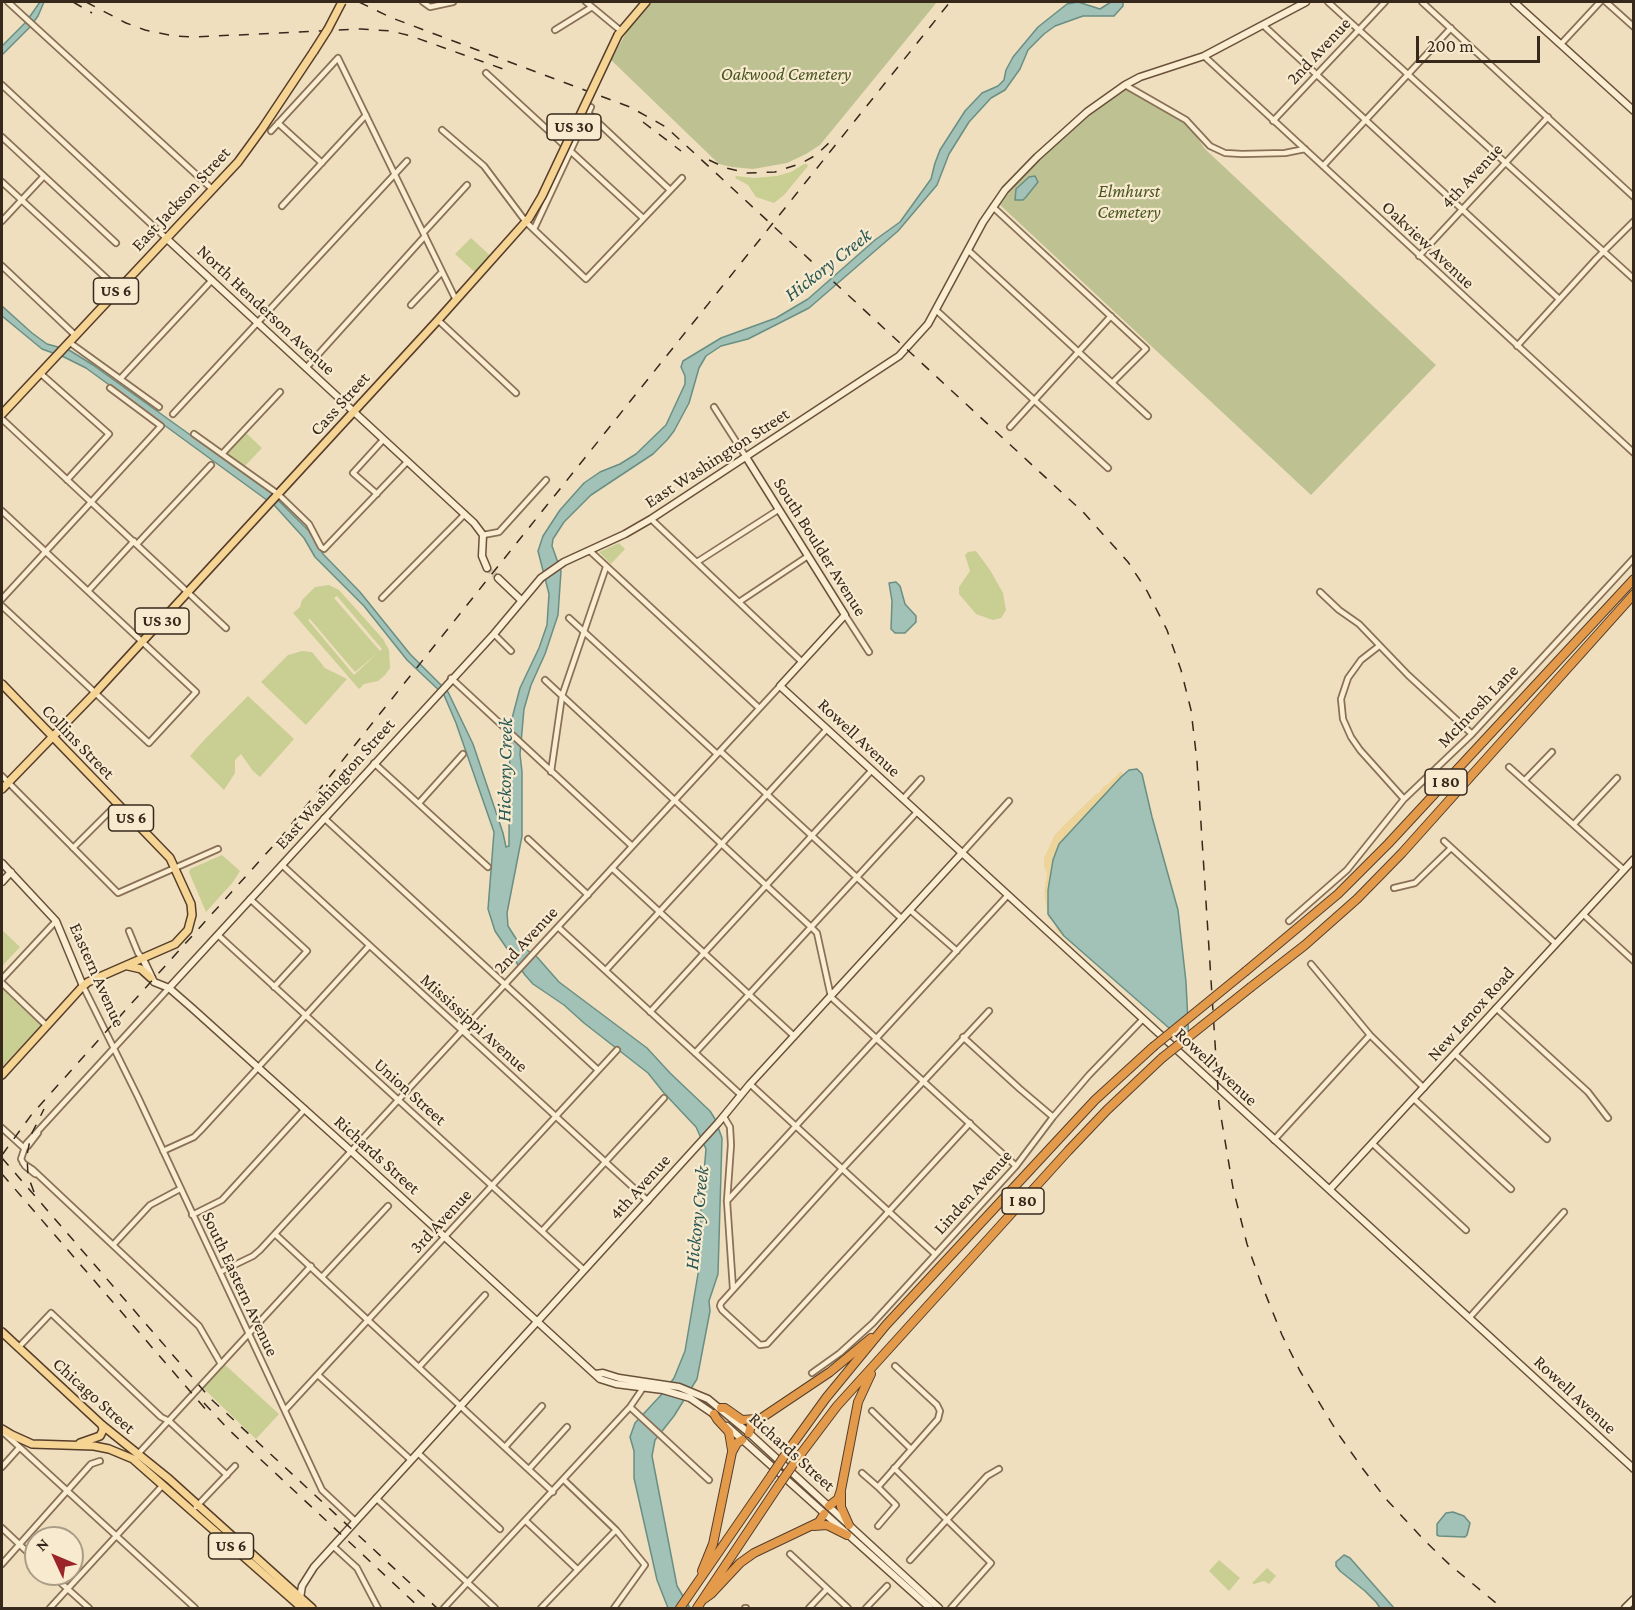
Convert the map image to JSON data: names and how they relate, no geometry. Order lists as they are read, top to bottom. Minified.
{"streets":{"highway":["I 80"],"main road":["US 30","East Jackson Street","US 6","Cass Street","Collins Street","Chicago Street"],"street":["2nd Avenue","4th Avenue","Oakview Avenue","North Henderson Avenue","East Washington Street","South Boulder Avenue","McIntosh Lane","Rowell Avenue","Eastern Avenue","New Lenox Road","Mississippi Avenue","Union Street","Richards Street","Linden Avenue","3rd Avenue","South Eastern Avenue"]},"crossings":[["2nd Avenue","Oakview Avenue"],["2nd Avenue","South Boulder Avenue"],["2nd Avenue","Rowell Avenue"],["2nd Avenue","Mississippi Avenue"],["2nd Avenue","Union Street"],["2nd Avenue","Richards Street"],["2nd Avenue","South Eastern Avenue"],["4th Avenue","Oakview Avenue"],["4th Avenue","US 6"],["4th Avenue","Rowell Avenue"],["4th Avenue","Mississippi Avenue"],["4th Avenue","Union Street"],["4th Avenue","Richards Street"],["4th Avenue","South Eastern Avenue"],["East Jackson Street","North Henderson Avenue"],["Oakview Avenue","East Washington Street"],["US 6","Collins Street"],["US 6","Eastern Avenue"],["US 6","Chicago Street"],["North Henderson Avenue","Cass Street"],["Cass Street","Collins Street"],["East Washington Street","South Boulder Avenue"],["East Washington Street","Mississippi Avenue"],["East Washington Street","Union Street"],["East Washington Street","Richards Street"],["Rowell Avenue","New Lenox Road"],["Rowell Avenue","Linden Avenue"],["Eastern Avenue","South Eastern Avenue"],["Mississippi Avenue","3rd Avenue"],["Union Street","3rd Avenue"],["Richards Street","3rd Avenue"],["3rd Avenue","South Eastern Avenue"]],"water":["Hickory Creek"],"parks":["Oakwood Cemetery","Elmhurst Cemetery"],"scale_bar":"200 m","north":"top left"}
